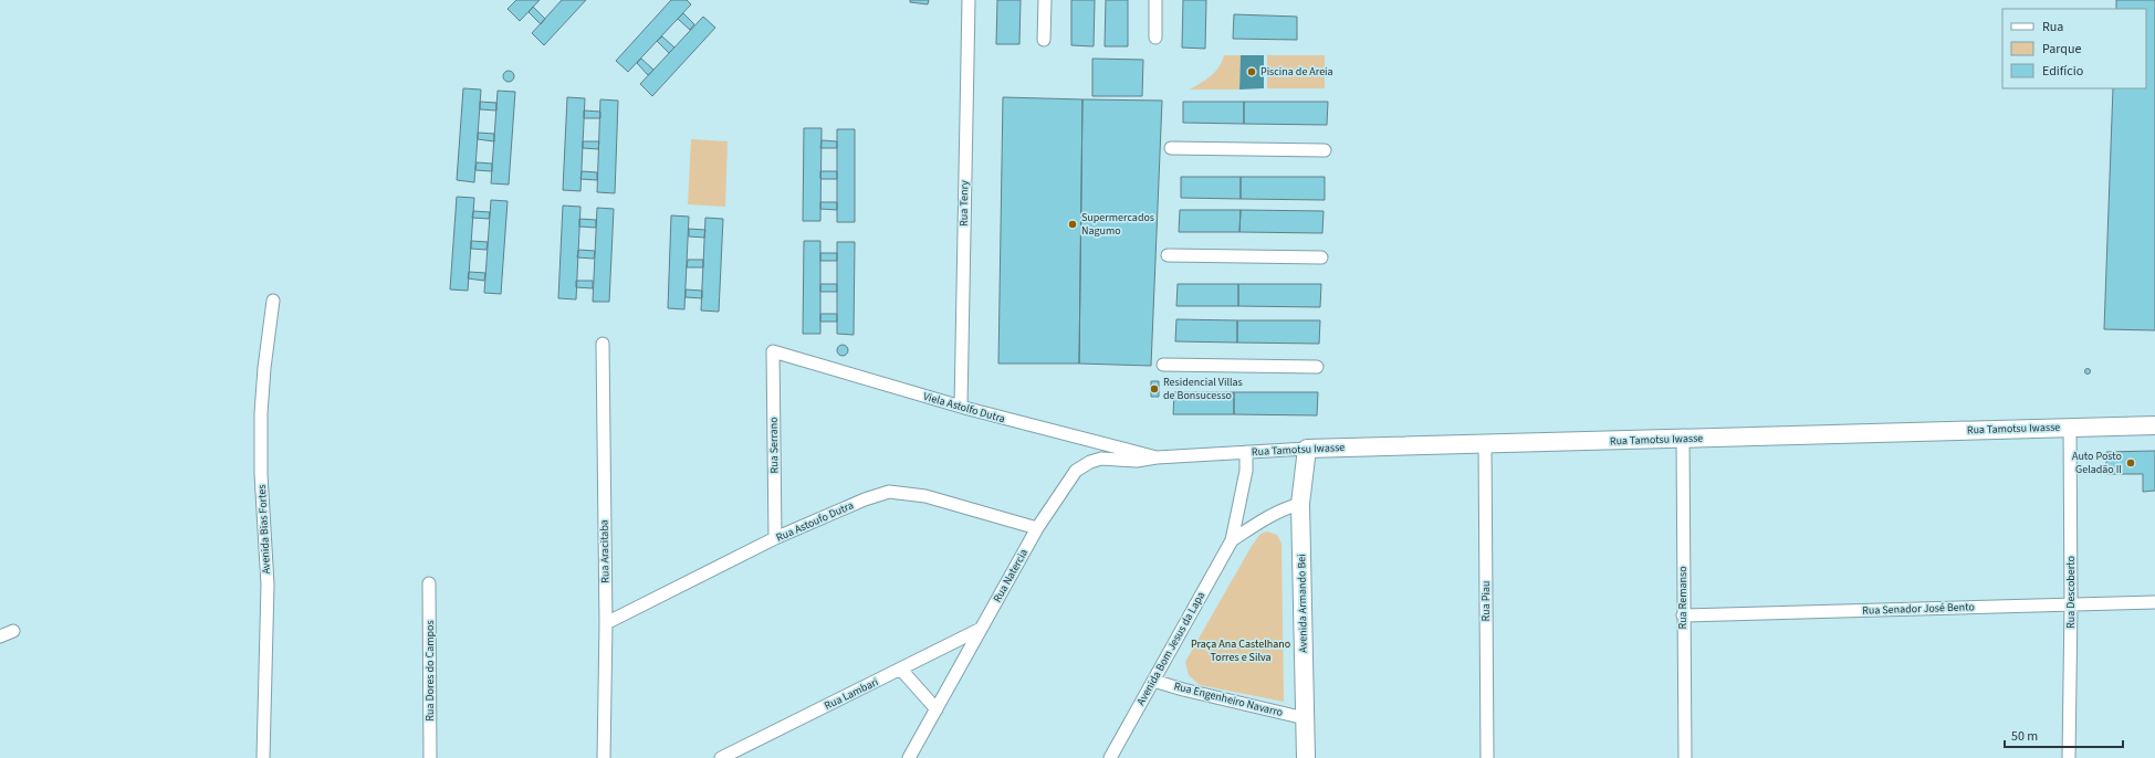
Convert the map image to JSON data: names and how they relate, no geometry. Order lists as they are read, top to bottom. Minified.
{"streets":{"street":["Rua Tenry","Viela Astolfo Dutra","Rua Tamotsu Iwasse","Rua Serrano","Rua Astoufo Dutra","Avenida Bias Fortes","Rua Aracitaba","Rua Natercia","Rua Descoberto","Rua Remanso","Rua Piau","Avenida Armando Bei","Rua Senador José Bento","Avenida Bom Jesus da Lapa","Rua Dores do Campos","Rua Lambari","Rua Engenheiro Navarro"]},"crossings":[["Rua Tenry","Viela Astolfo Dutra"],["Viela Astolfo Dutra","Rua Tamotsu Iwasse"],["Viela Astolfo Dutra","Rua Serrano"],["Viela Astolfo Dutra","Rua Natercia"],["Rua Tamotsu Iwasse","Rua Natercia"],["Rua Tamotsu Iwasse","Rua Descoberto"],["Rua Tamotsu Iwasse","Rua Remanso"],["Rua Tamotsu Iwasse","Rua Piau"],["Rua Tamotsu Iwasse","Avenida Armando Bei"],["Rua Tamotsu Iwasse","Avenida Bom Jesus da Lapa"],["Rua Serrano","Rua Astoufo Dutra"],["Rua Astoufo Dutra","Rua Aracitaba"],["Rua Astoufo Dutra","Rua Natercia"],["Rua Natercia","Rua Lambari"],["Rua Descoberto","Rua Senador José Bento"],["Rua Remanso","Rua Senador José Bento"],["Avenida Armando Bei","Avenida Bom Jesus da Lapa"],["Avenida Armando Bei","Rua Engenheiro Navarro"],["Avenida Bom Jesus da Lapa","Rua Engenheiro Navarro"]],"parks":["Praça Ana Castelhano Torres e Silva"],"places":["Piscina de Areia","Supermercados Nagumo","Residencial Villas de Bonsucesso","Auto Posto Geladão II"],"legend":["Rua","Parque","Edifício"],"scale_bar":"50 m"}
